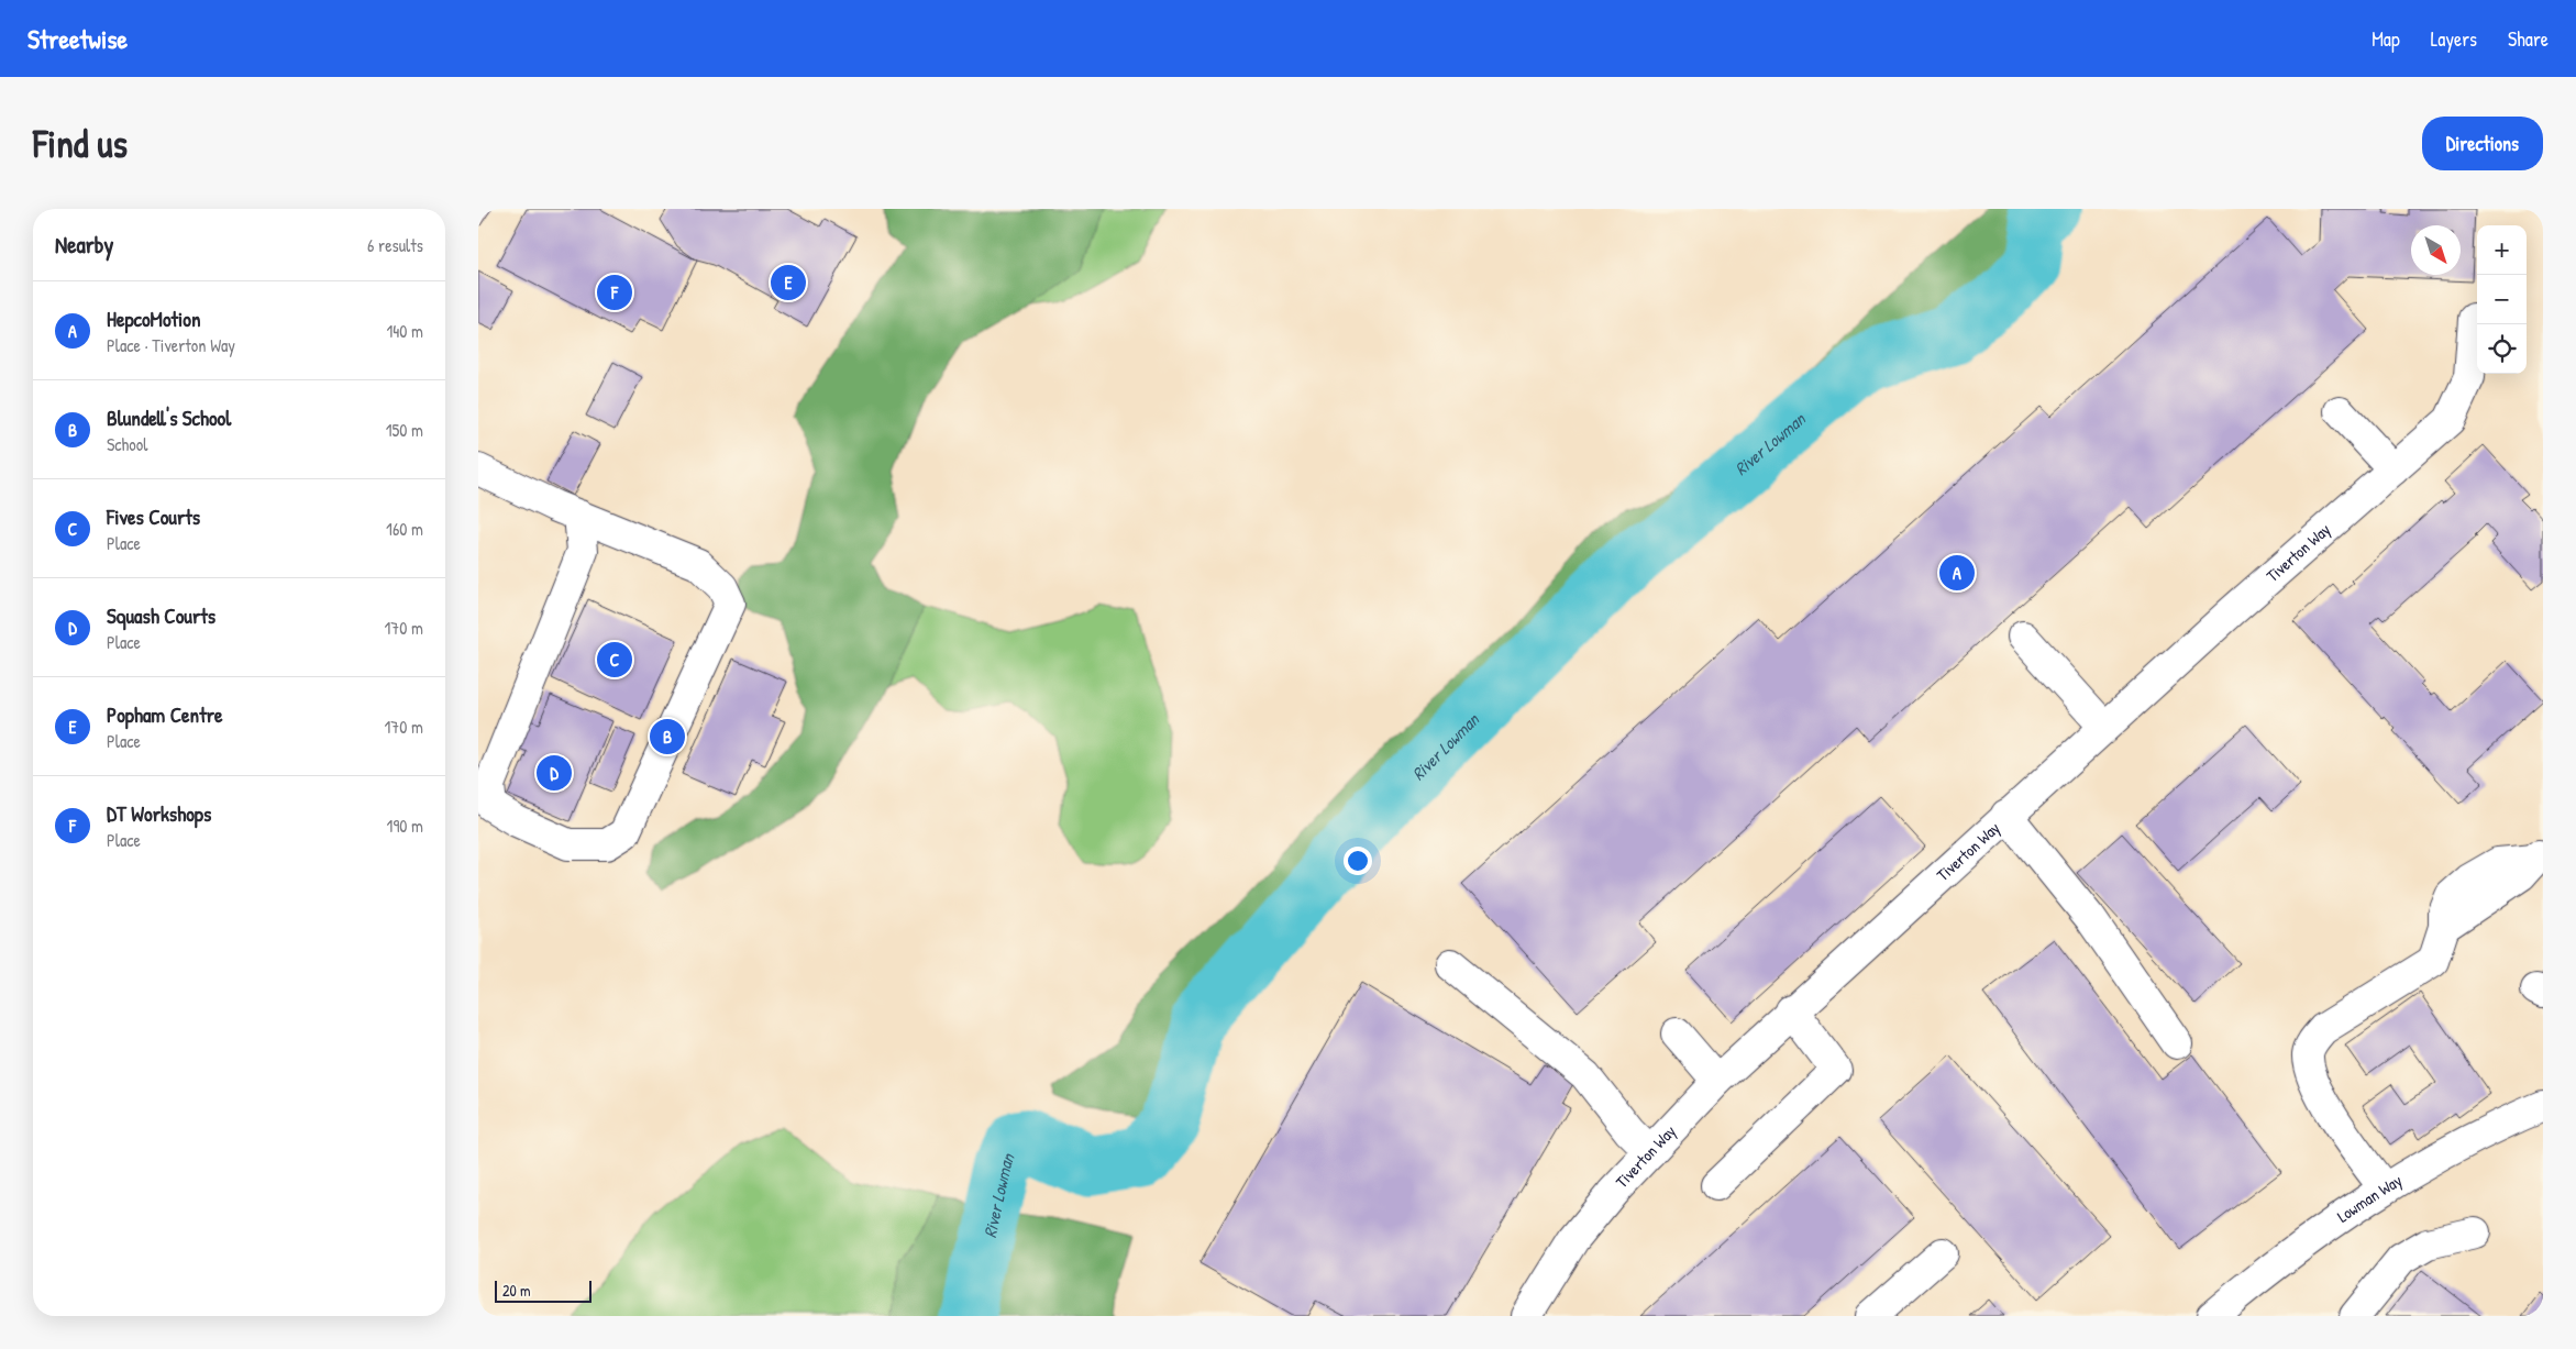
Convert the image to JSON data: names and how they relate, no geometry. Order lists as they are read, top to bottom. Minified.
{"streets":{"street":["Tiverton Way","Lowman Way"]},"water":["River Lowman"],"scale_bar":"20 m","north":"bottom right","page":{"header":"Streetwise","nav":["Map","Layers","Share"],"buttons":"Directions","title":"Find us","heading":["Nearby","6 results"],"map_buttons":["+","−"],"pins":["E","F","A","C","B","D"],"list":[{"mark":"A","name":"HepcoMotion","note":"Place · Tiverton Way","value":"140 m"},{"mark":"B","name":"Blundell's School","note":"School","value":"150 m"},{"mark":"C","name":"Fives Courts","note":"Place","value":"160 m"},{"mark":"D","name":"Squash Courts","note":"Place","value":"170 m"},{"mark":"E","name":"Popham Centre","note":"Place","value":"170 m"},{"mark":"F","name":"DT Workshops","note":"Place","value":"190 m"}],"scale":"20 m"}}
